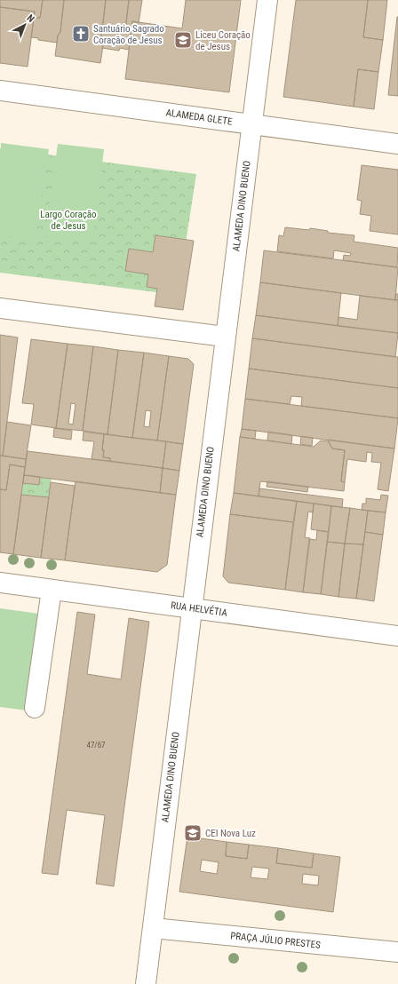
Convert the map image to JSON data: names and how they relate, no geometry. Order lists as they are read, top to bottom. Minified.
{"streets":{"street":["ALAMEDA GLETE","ALAMEDA DINO BUENO","RUA HELVÉTIA","PRAÇA JÚLIO PRESTES"]},"crossings":[["ALAMEDA GLETE","ALAMEDA DINO BUENO"],["ALAMEDA DINO BUENO","RUA HELVÉTIA"],["ALAMEDA DINO BUENO","PRAÇA JÚLIO PRESTES"]],"parks":["Largo Coração de Jesus"],"places":{"church":["Santuário Sagrado Coração de Jesus"],"school or university":["Liceu Coração de Jesus","CEI Nova Luz"]},"house_numbers":["47/67"],"north":"top right"}
